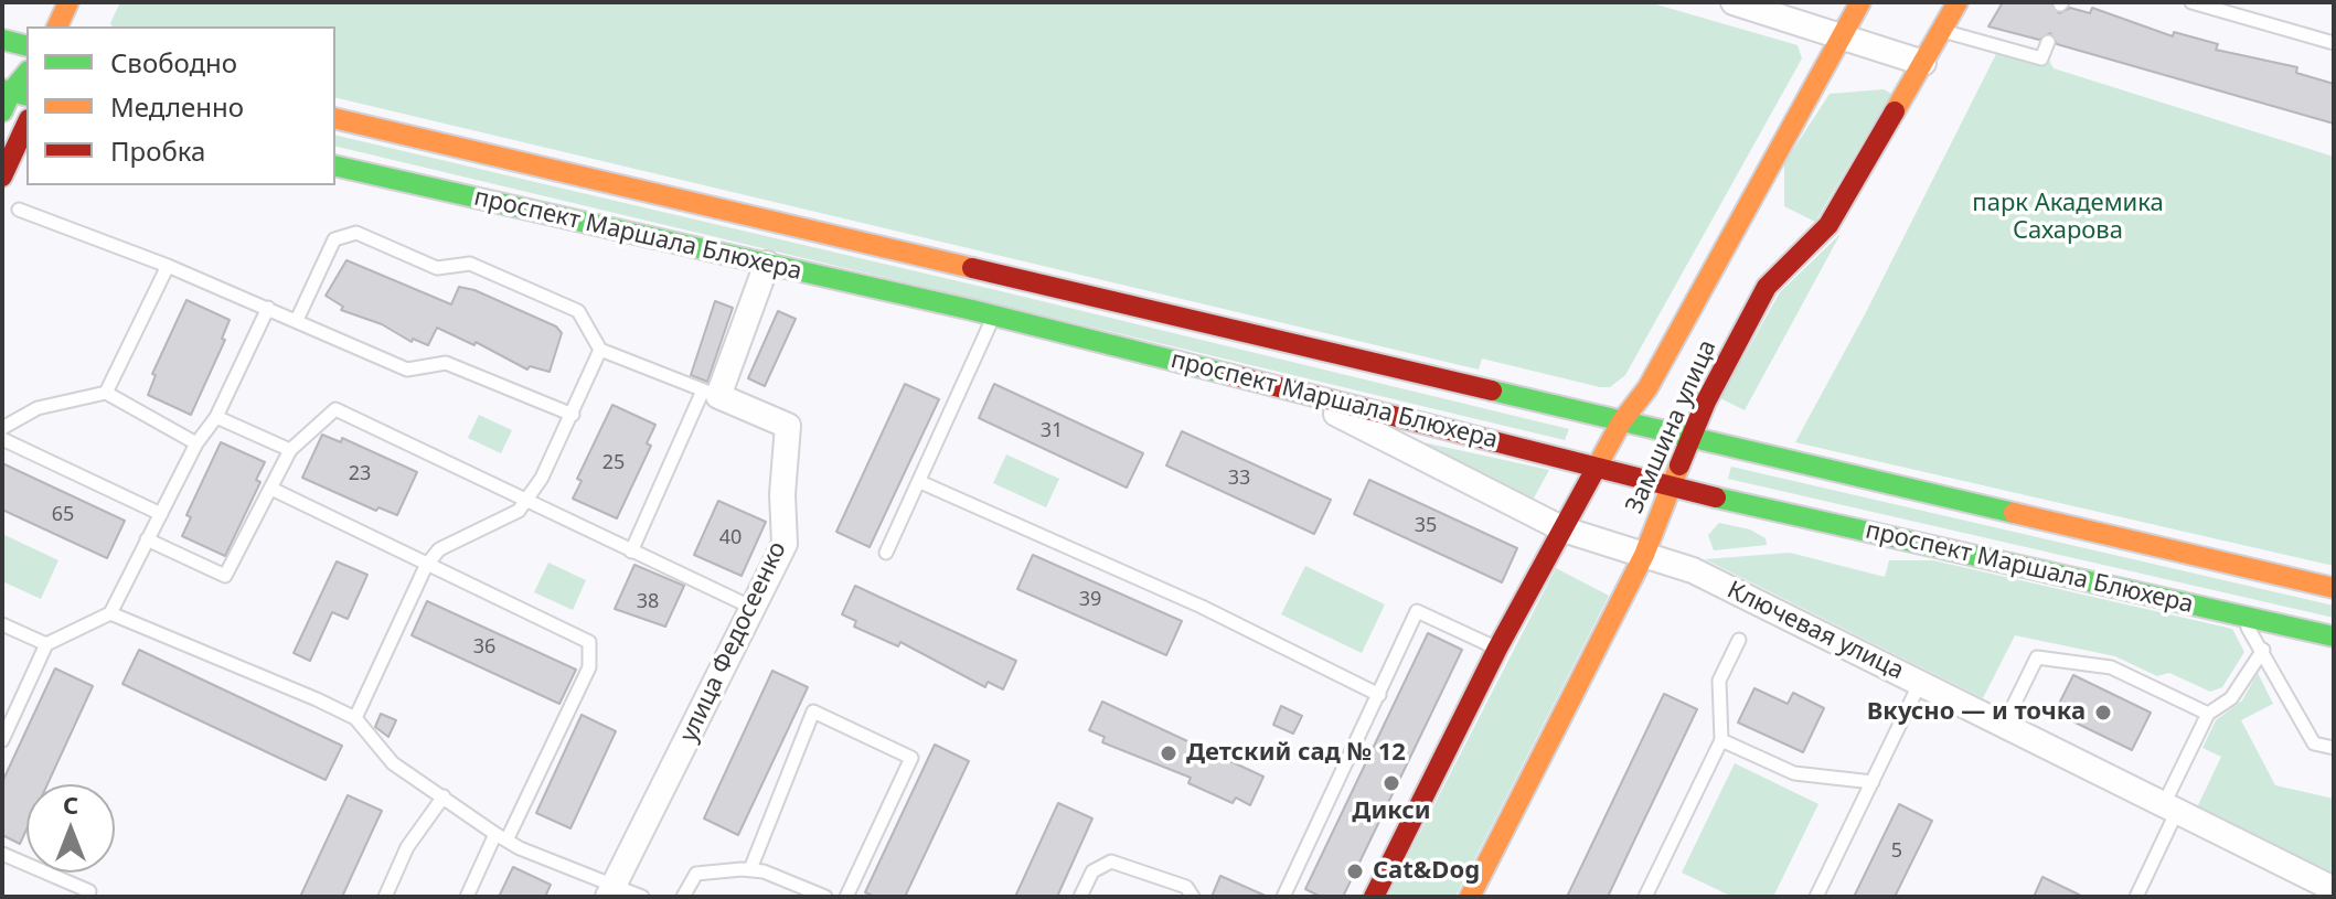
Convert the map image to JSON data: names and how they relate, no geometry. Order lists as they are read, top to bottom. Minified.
{"streets":{"main road":["проспект Маршала Блюхера","Замшина улица"],"street":["Ключевая улица","улица Федосеенко"]},"crossings":[["проспект Маршала Блюхера","Замшина улица"],["проспект Маршала Блюхера","Ключевая улица"],["Замшина улица","Ключевая улица"]],"parks":["парк Академика Сахарова"],"places":["Вкусно — и точка","Детский сад № 12","Дикси","Cat&Dog"],"house_numbers":["31","25","23","33","65","35","40","39","38","36","5"],"legend":["Свободно","Медленно","Пробка"],"north":"top"}
